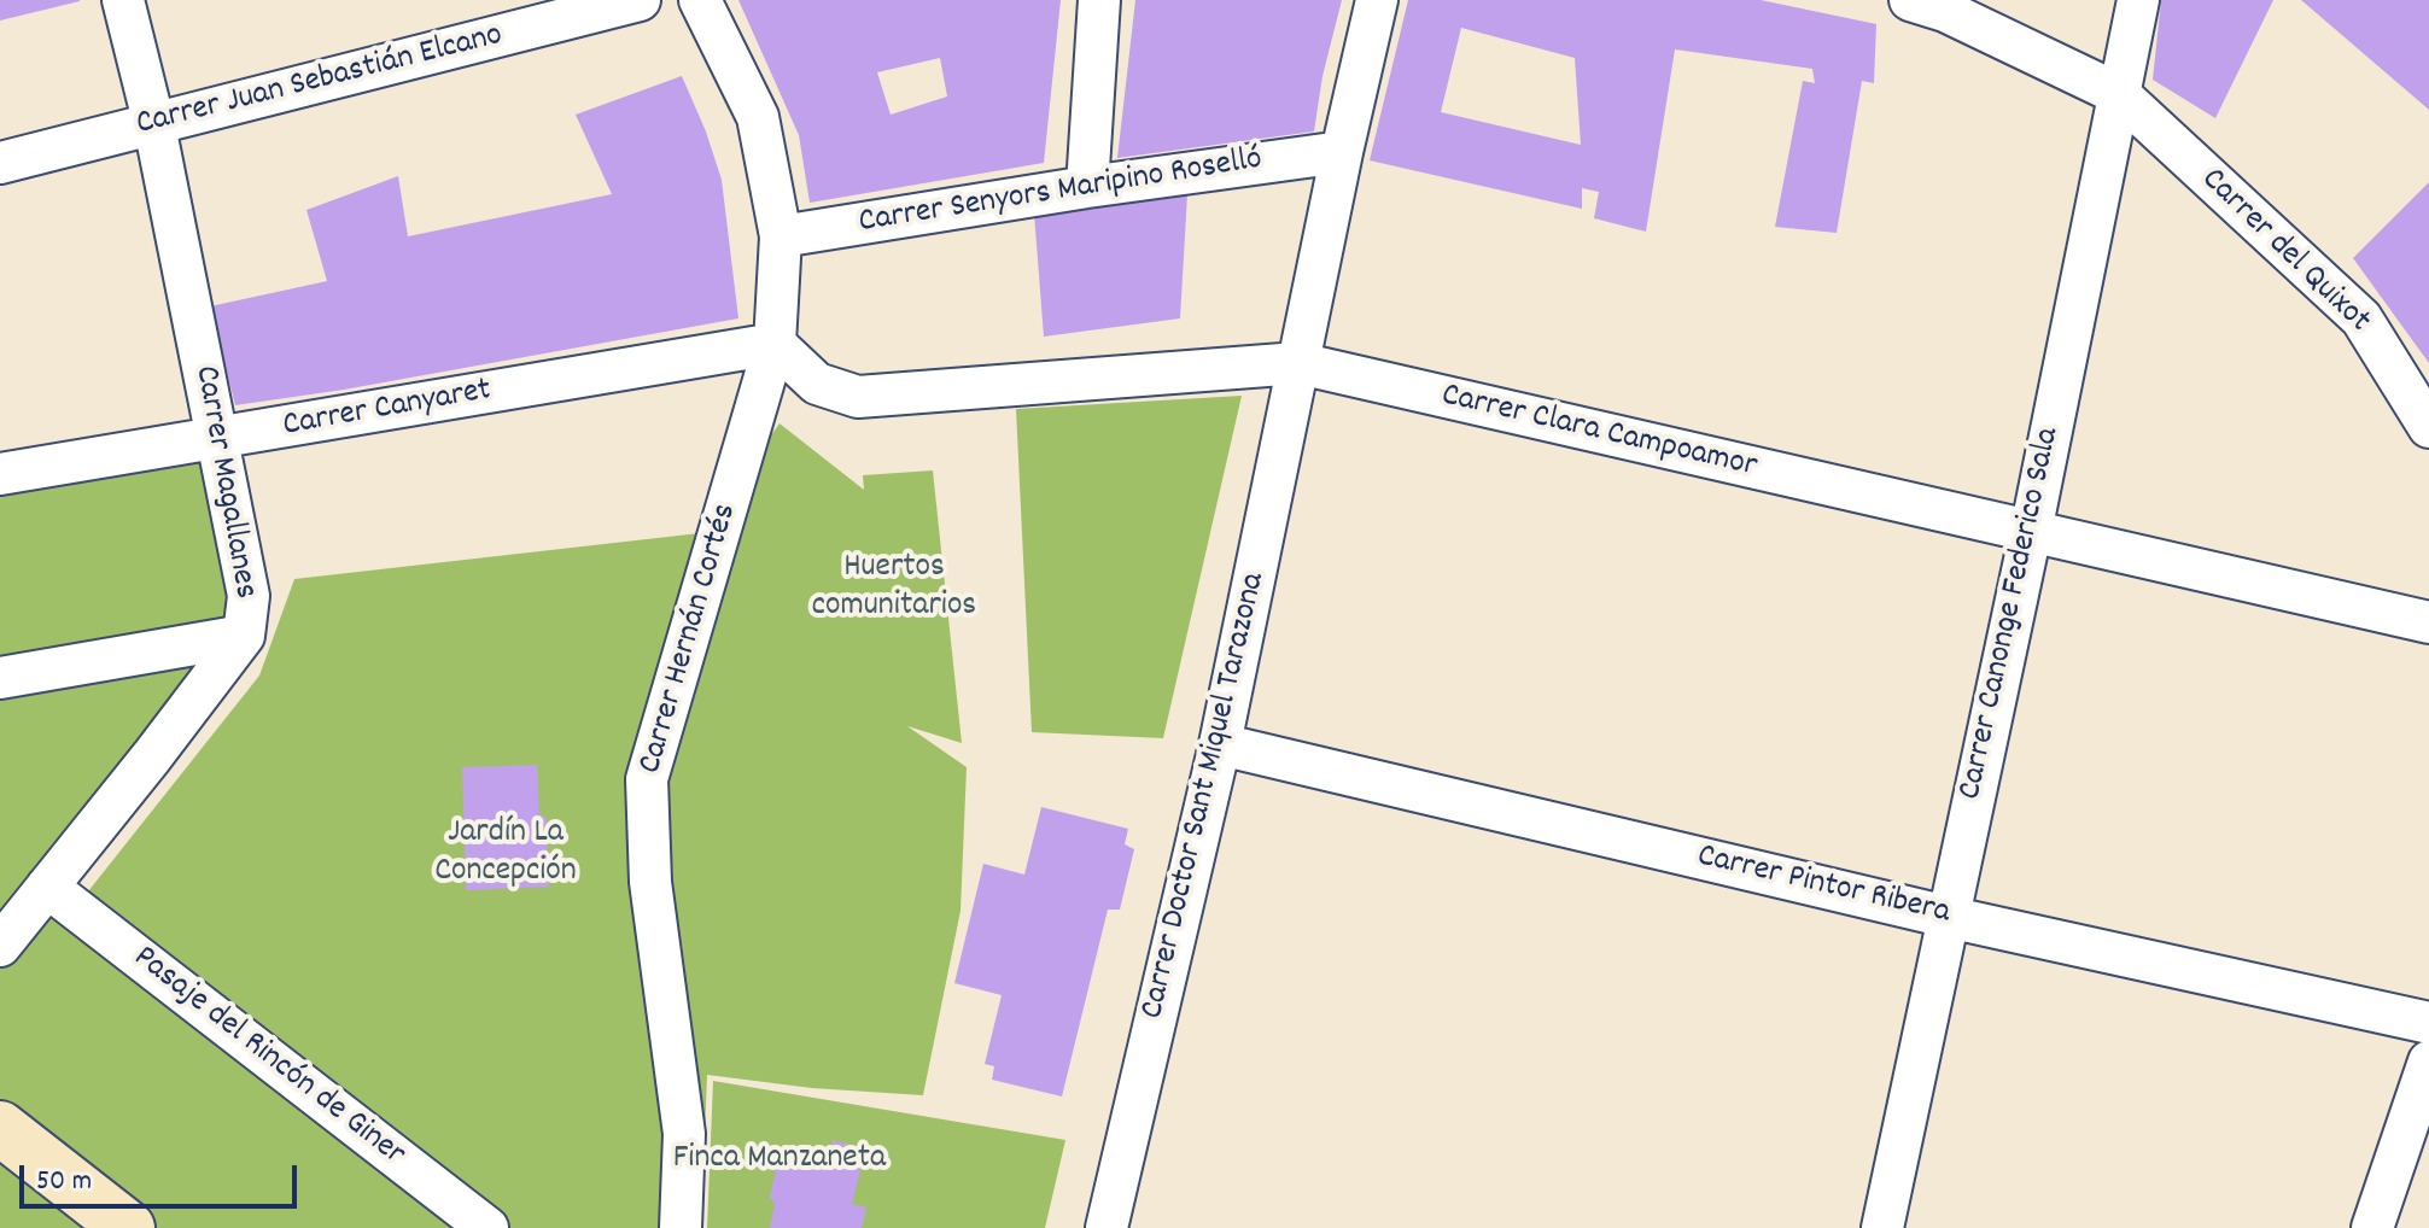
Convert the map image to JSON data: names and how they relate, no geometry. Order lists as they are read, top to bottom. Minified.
{"streets":{"street":["Carrer Juan Sebastián Elcano","Carrer Senyors Maripino Roselló","Carrer del Quixot","Carrer Canyaret","Carrer Clara Campoamor","Carrer Magallanes","Carrer Canonge Federico Sala","Carrer Hernán Cortés","Carrer Doctor Sant Miquel Tarazona","Carrer Pintor Ribera","Pasaje del Rincón de Giner"]},"crossings":[["Carrer Juan Sebastián Elcano","Carrer Magallanes"],["Carrer Senyors Maripino Roselló","Carrer Hernán Cortés"],["Carrer Senyors Maripino Roselló","Carrer Doctor Sant Miquel Tarazona"],["Carrer del Quixot","Carrer Canonge Federico Sala"],["Carrer Canyaret","Carrer Clara Campoamor"],["Carrer Canyaret","Carrer Magallanes"],["Carrer Canyaret","Carrer Hernán Cortés"],["Carrer Clara Campoamor","Carrer Canonge Federico Sala"],["Carrer Clara Campoamor","Carrer Hernán Cortés"],["Carrer Clara Campoamor","Carrer Doctor Sant Miquel Tarazona"],["Carrer Magallanes","Pasaje del Rincón de Giner"],["Carrer Canonge Federico Sala","Carrer Pintor Ribera"],["Carrer Doctor Sant Miquel Tarazona","Carrer Pintor Ribera"]],"parks":["Huertos comunitarios","Jardín La Concepción","Finca Manzaneta"],"scale_bar":"50 m"}
